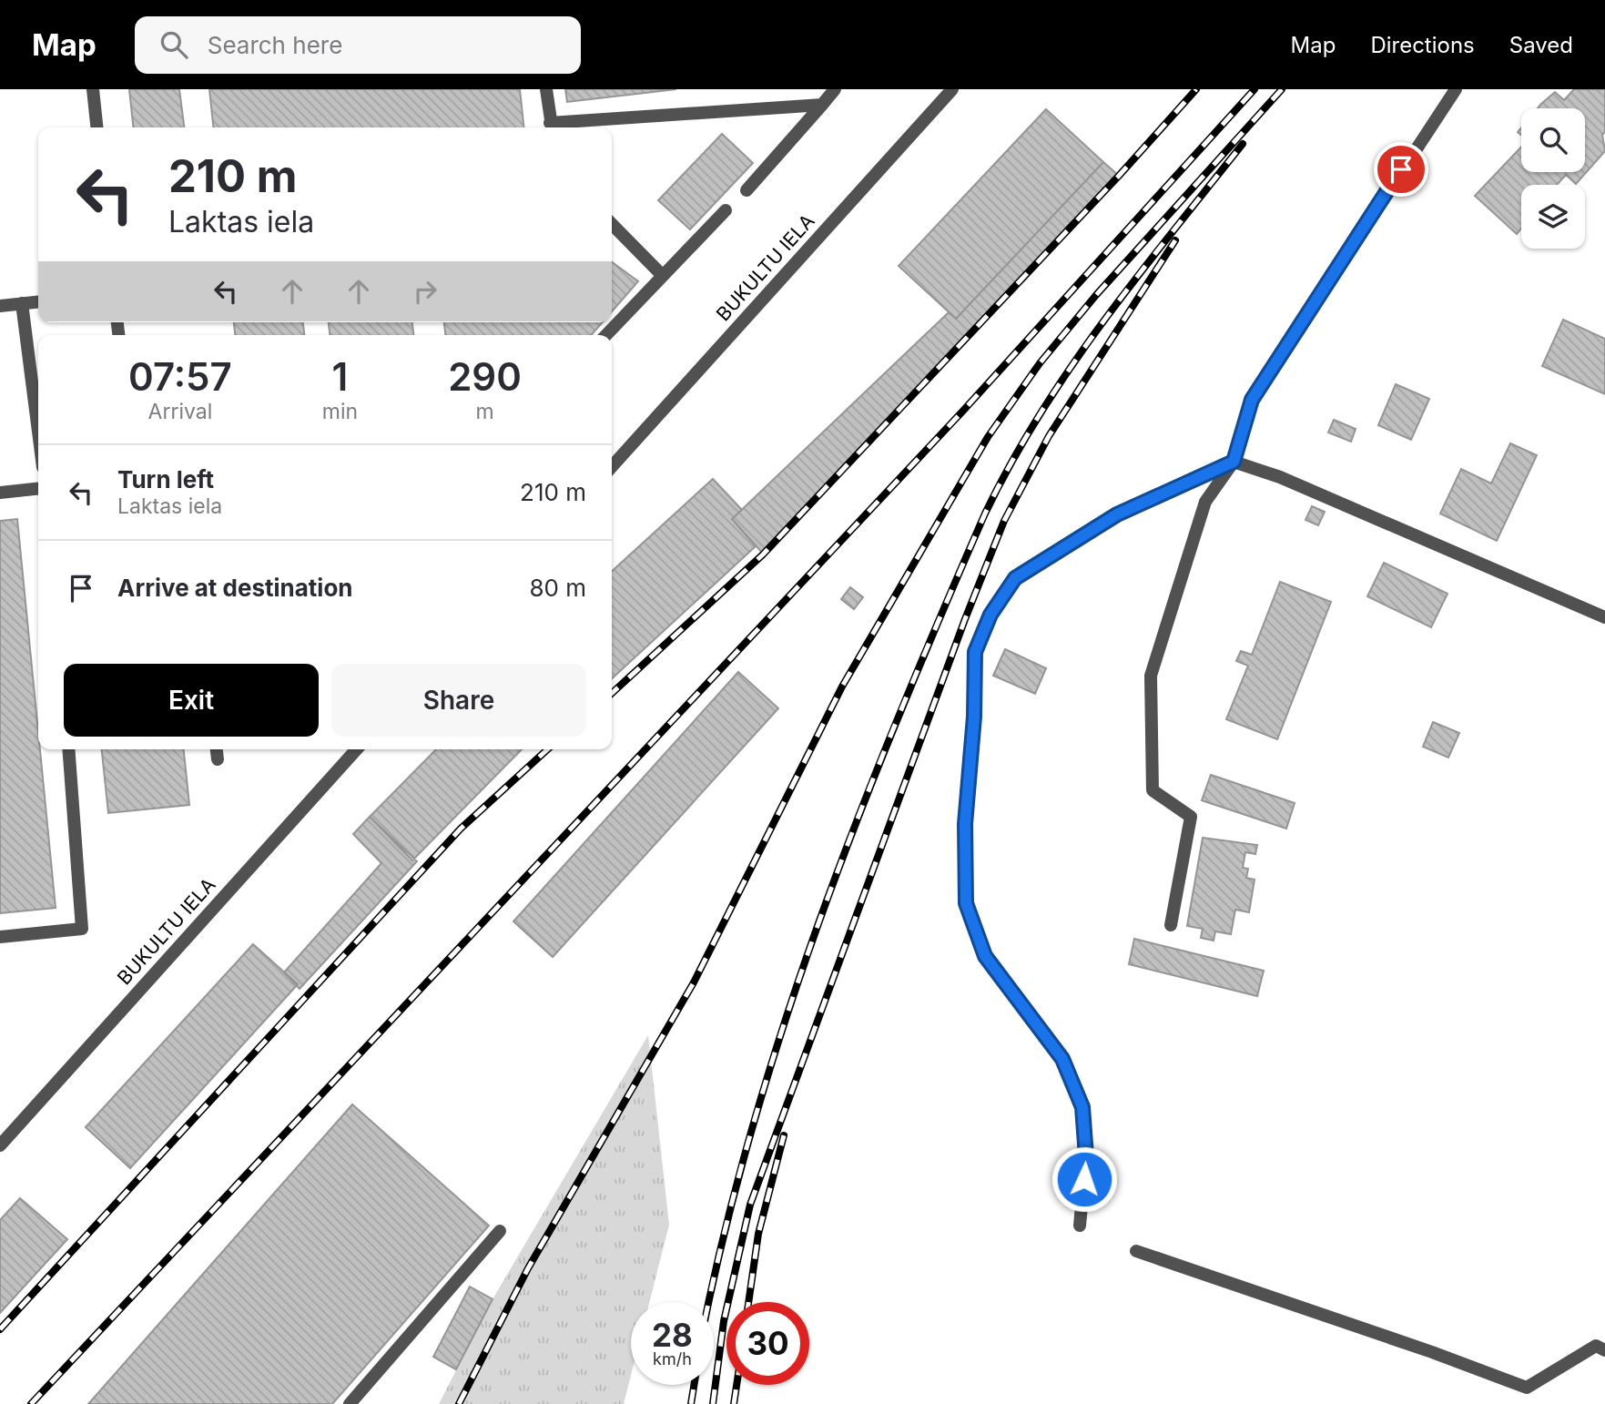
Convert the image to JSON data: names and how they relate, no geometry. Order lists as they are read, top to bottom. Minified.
{"streets":{"street":["BUKULTU IELA"]},"page":{"header":"Map","search":"Search here","nav":["Map","Directions","Saved"],"turn":["210 m","Laktas iela"],"eta":["07:57","Arrival","1","min","290","m"],"list":[{"name":"Turn left","note":"Laktas iela","value":"210 m"},{"name":"Arrive at destination","value":"80 m"}],"buttons":["Exit","Share"],"speed":"28 km/h","limit":"30"}}
